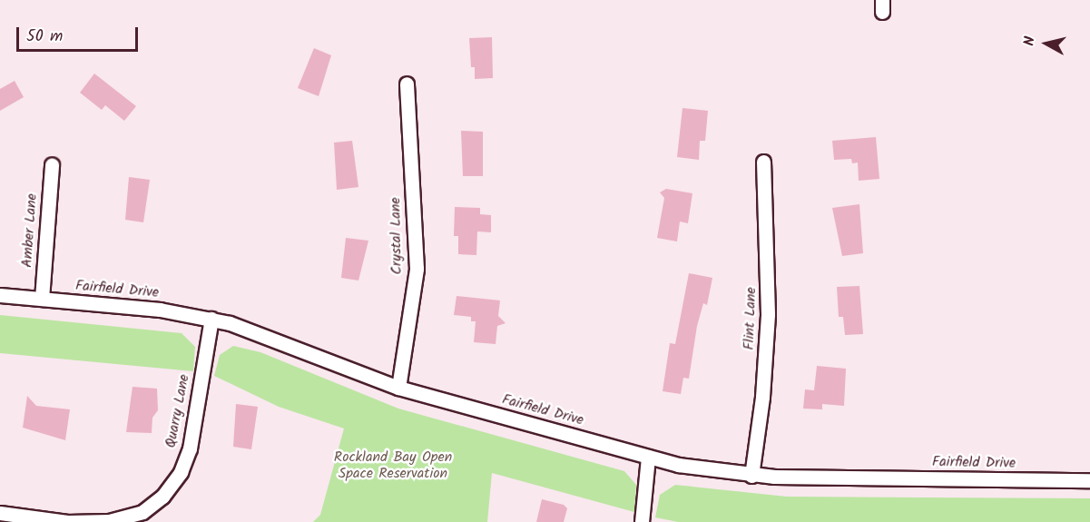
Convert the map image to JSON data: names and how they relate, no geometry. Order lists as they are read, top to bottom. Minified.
{"streets":{"street":["Amber Lane","Crystal Lane","Fairfield Drive","Flint Lane","Quarry Lane"]},"crossings":[["Amber Lane","Fairfield Drive"],["Crystal Lane","Fairfield Drive"],["Fairfield Drive","Flint Lane"],["Fairfield Drive","Quarry Lane"]],"parks":["Rockland Bay Open Space Reservation"],"scale_bar":"50 m","north":"left"}
